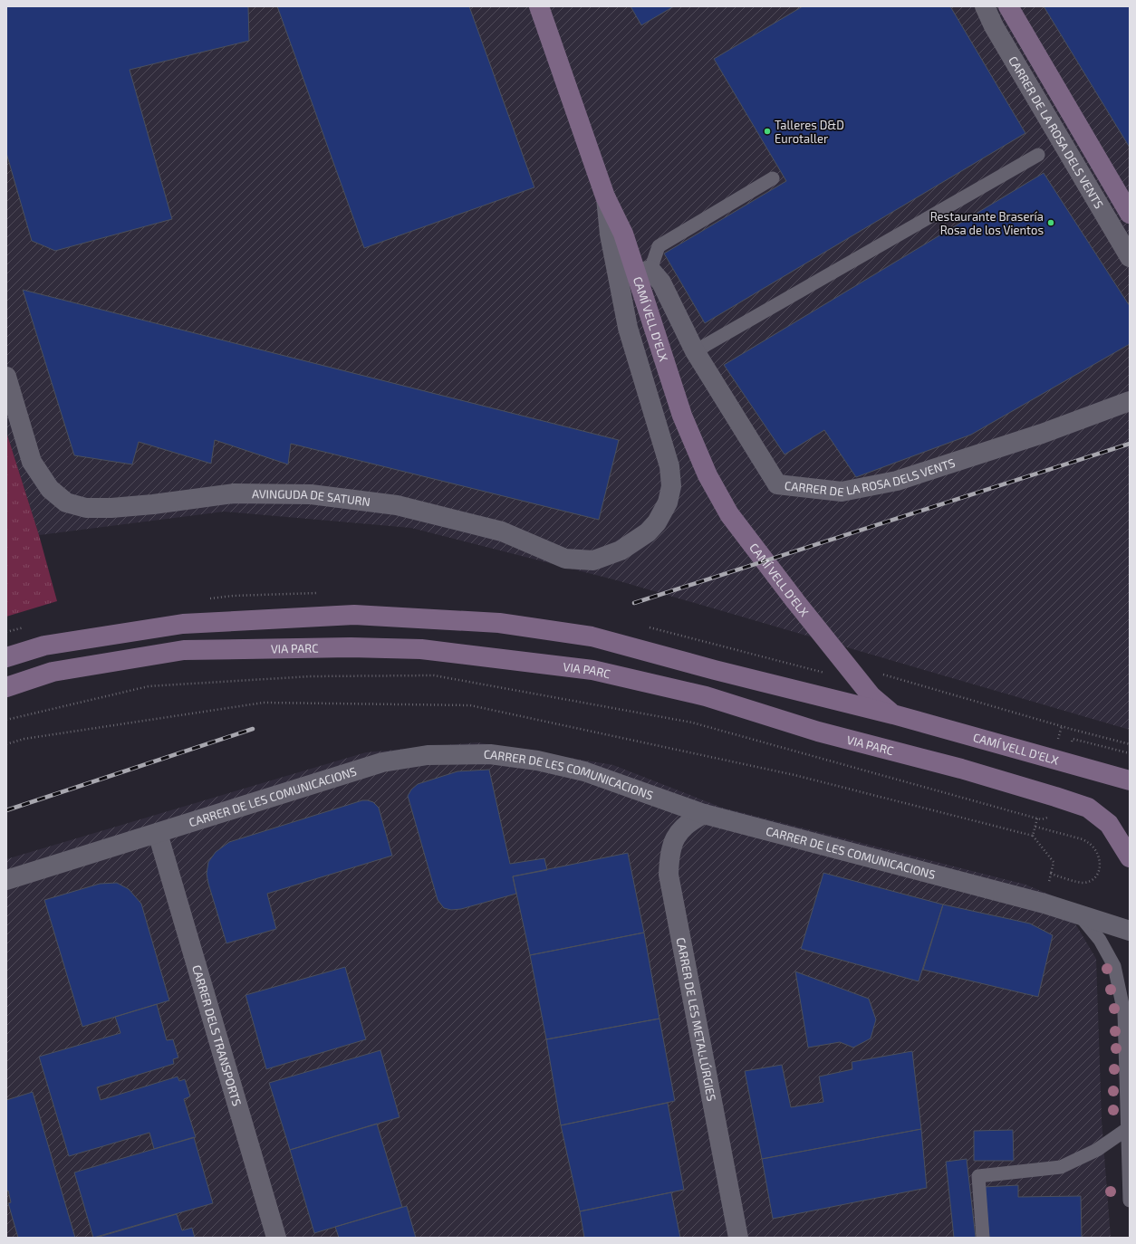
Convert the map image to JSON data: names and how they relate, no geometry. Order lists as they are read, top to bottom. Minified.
{"streets":{"main road":["CARRER DE LA ROSA DELS VENTS","CAMÍ VELL D'ELX","VIA PARC"],"street":["AVINGUDA DE SATURN","CARRER DE LES COMUNICACIONS","CARRER DE LES METAL·LÚRGIES","CARRER DELS TRANSPORTS"]},"crossings":[["CARRER DE LA ROSA DELS VENTS","CAMÍ VELL D'ELX"],["CAMÍ VELL D'ELX","AVINGUDA DE SATURN"],["CARRER DE LES COMUNICACIONS","CARRER DE LES METAL·LÚRGIES"],["CARRER DE LES COMUNICACIONS","CARRER DELS TRANSPORTS"]],"places":["Talleres D&D Eurotaller","Restaurante Brasería Rosa de los Vientos"]}
